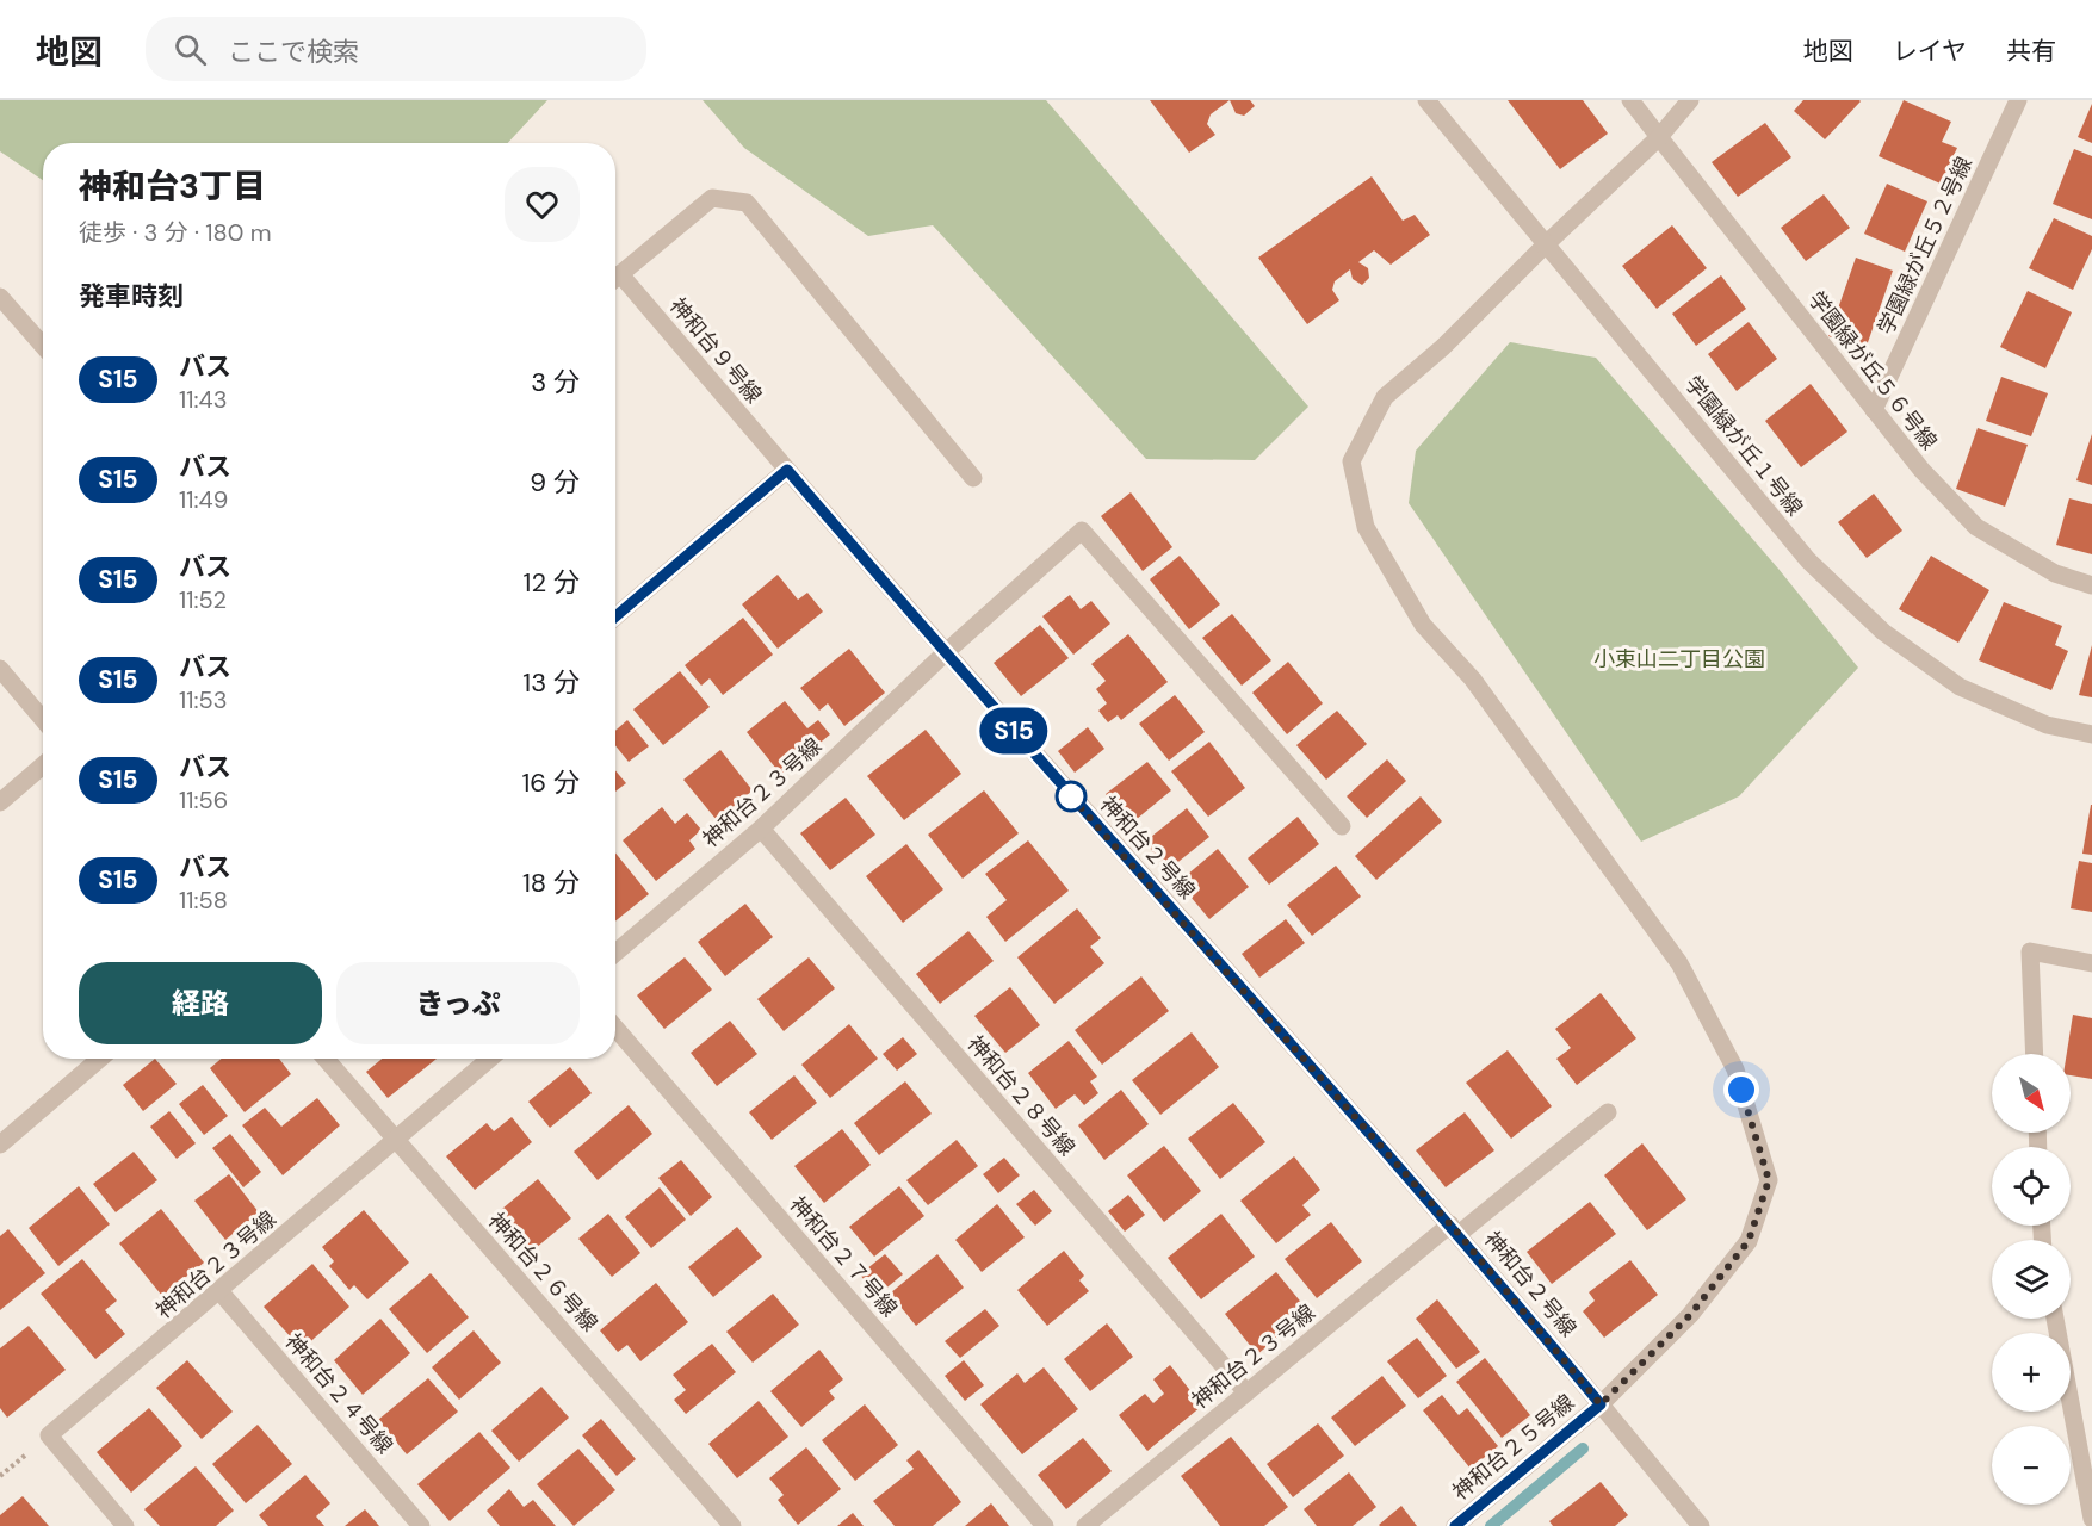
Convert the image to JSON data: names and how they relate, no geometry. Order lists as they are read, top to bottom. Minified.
{"streets":{"street":["学園緑が丘５２号線","神和台９号線","学園緑が丘５６号線","学園緑が丘１号線","神和台２３号線","神和台２号線","神和台２８号線","神和台２７号線","神和台２６号線","神和台２４号線","神和台２５号線"]},"crossings":[["学園緑が丘５２号線","学園緑が丘５６号線"],["神和台９号線","神和台２号線"],["学園緑が丘５６号線","神和台２５号線"],["学園緑が丘１号線","神和台２５号線"],["神和台２３号線","神和台２号線"],["神和台２３号線","神和台２８号線"],["神和台２３号線","神和台２６号線"],["神和台２３号線","神和台２４号線"],["神和台２号線","神和台２５号線"]],"parks":["小束山二丁目公園"],"lines":["bus line S15"],"north":"bottom right","page":{"header":"地図","search":"ここで検索","nav":["地図","レイヤ","共有"],"on_map":"S15","heading":[["神和台3丁目","徒歩 · 3 分 · 180 m"],"発車時刻"],"list":[{"mark":"S15","name":"バス","note":"11:43","value":"3 分"},{"mark":"S15","name":"バス","note":"11:49","value":"9 分"},{"mark":"S15","name":"バス","note":"11:52","value":"12 分"},{"mark":"S15","name":"バス","note":"11:53","value":"13 分"},{"mark":"S15","name":"バス","note":"11:56","value":"16 分"},{"mark":"S15","name":"バス","note":"11:58","value":"18 分"}],"buttons":["経路","きっぷ"],"map_buttons":["+","−"]}}
